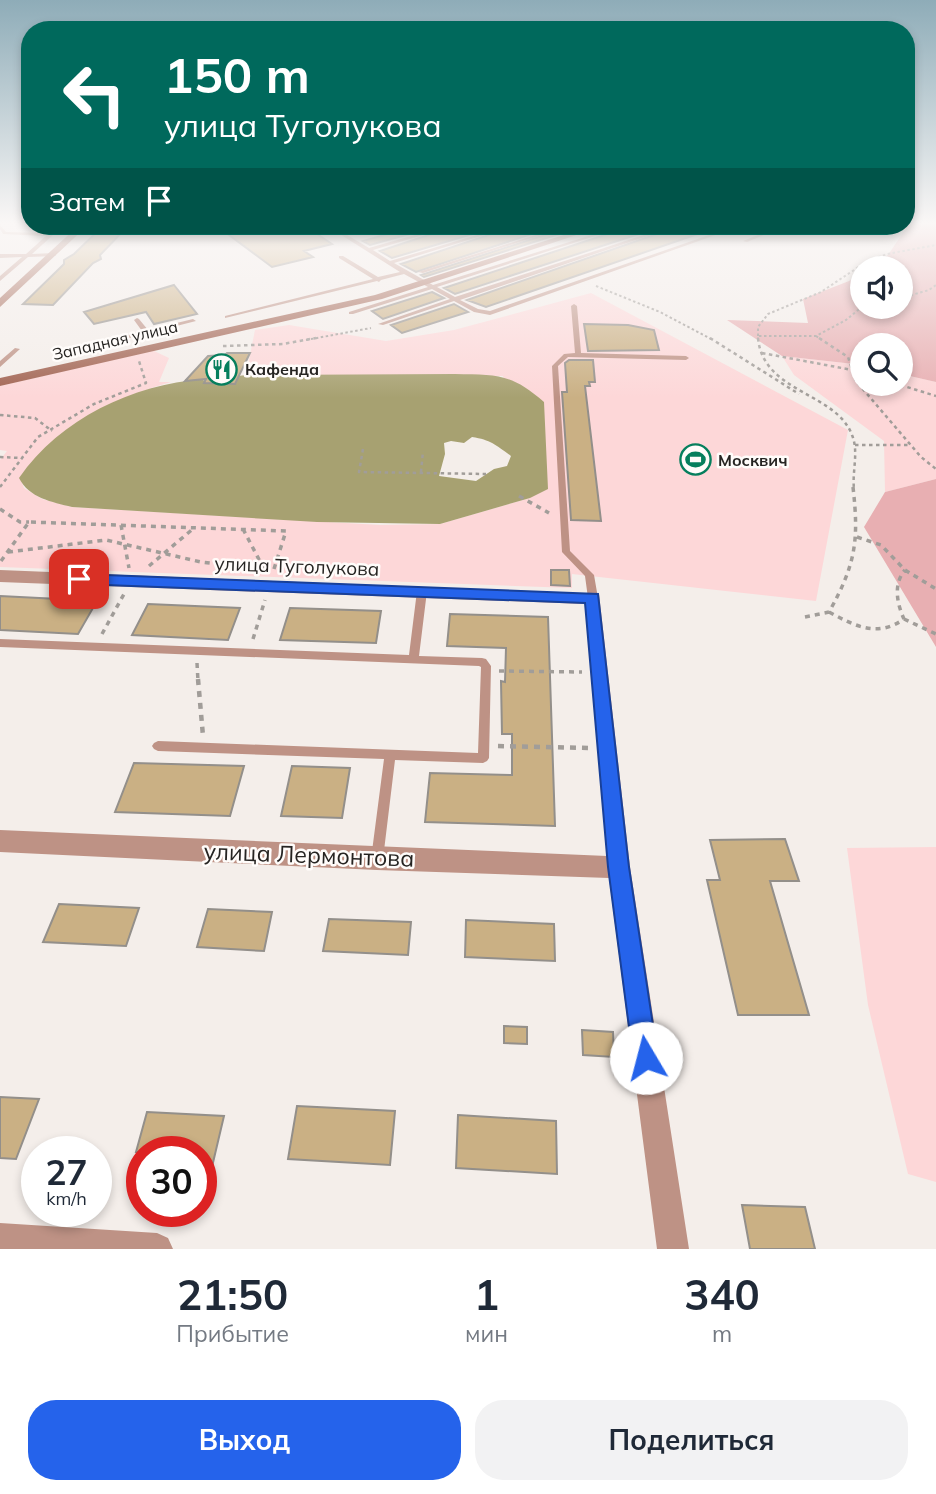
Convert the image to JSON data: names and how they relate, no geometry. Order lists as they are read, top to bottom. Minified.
{"streets":{"street":["Западная улица","улица Туголукова","улица Лермонтова"]},"places":{"restaurant":["Кафенда"],"sports":["Москвич"]},"page":{"turn":["150 m","улица Туголукова"],"then":"Затем","speed":"27 km/h","limit":"30","eta":["21:50","Прибытие","1","мин","340","m"],"buttons":["Выход","Поделиться"]}}
